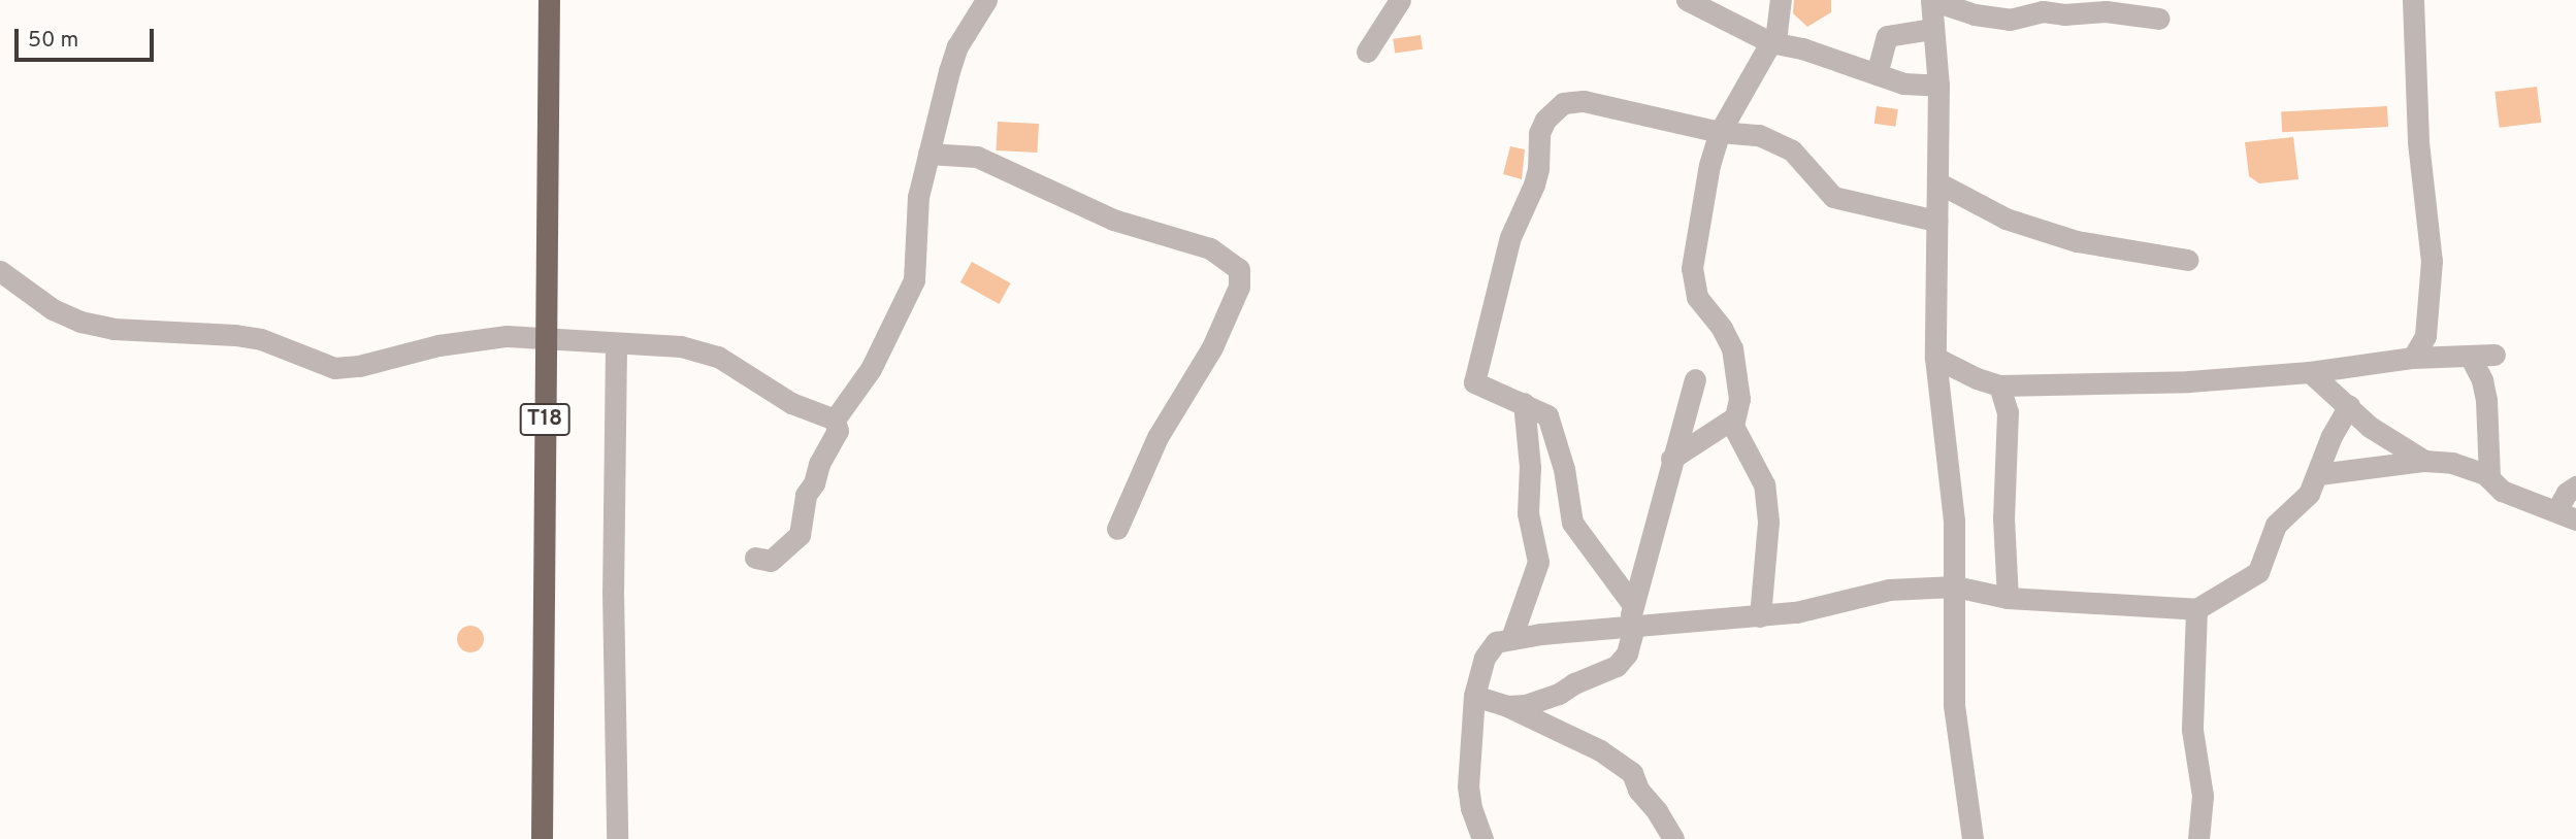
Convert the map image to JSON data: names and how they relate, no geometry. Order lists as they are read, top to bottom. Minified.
{"streets":{"highway":["T18"]},"scale_bar":"50 m"}
